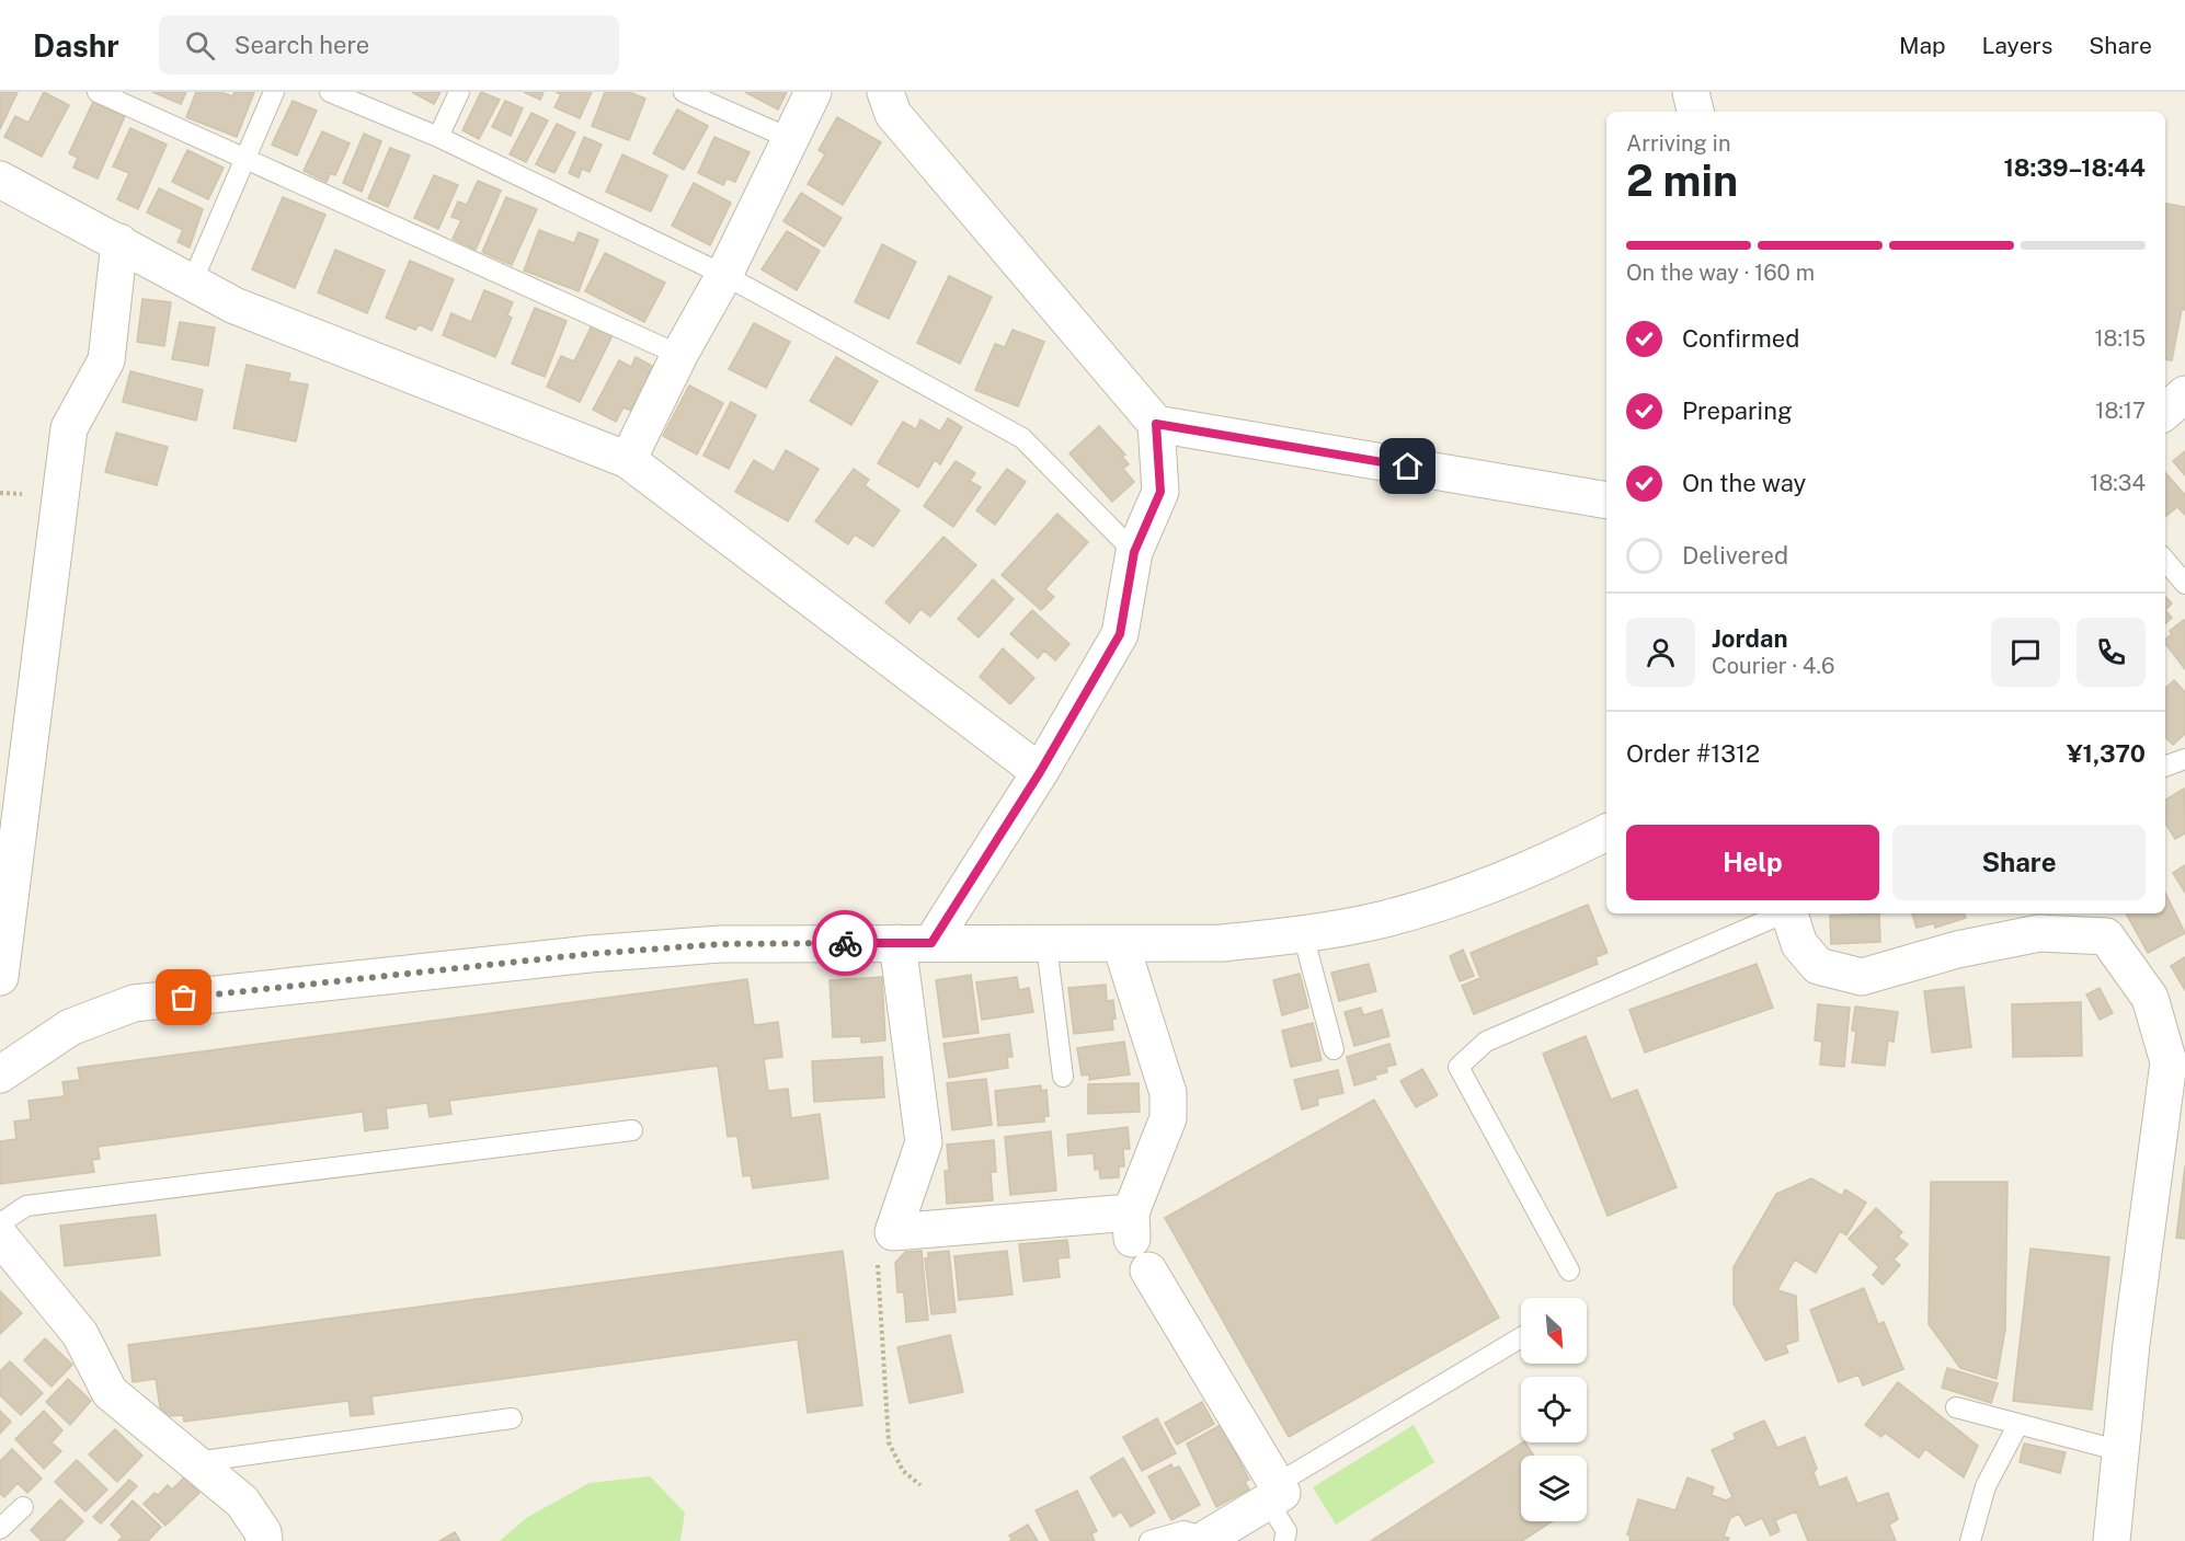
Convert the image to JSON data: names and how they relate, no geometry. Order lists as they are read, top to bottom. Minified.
{"north":"bottom right","page":{"header":"Dashr","search":"Search here","nav":["Map","Layers","Share"],"heading":["2 min","Arriving in","18:39–18:44"],"panel":["Jordan","Courier · 4.6","Order #1312","¥1,370"],"bar":"On the way · 160 m","list":[["Confirmed","18:15"],["Preparing","18:17"],["On the way","18:34"],"Delivered"],"buttons":["Help","Share"]}}
